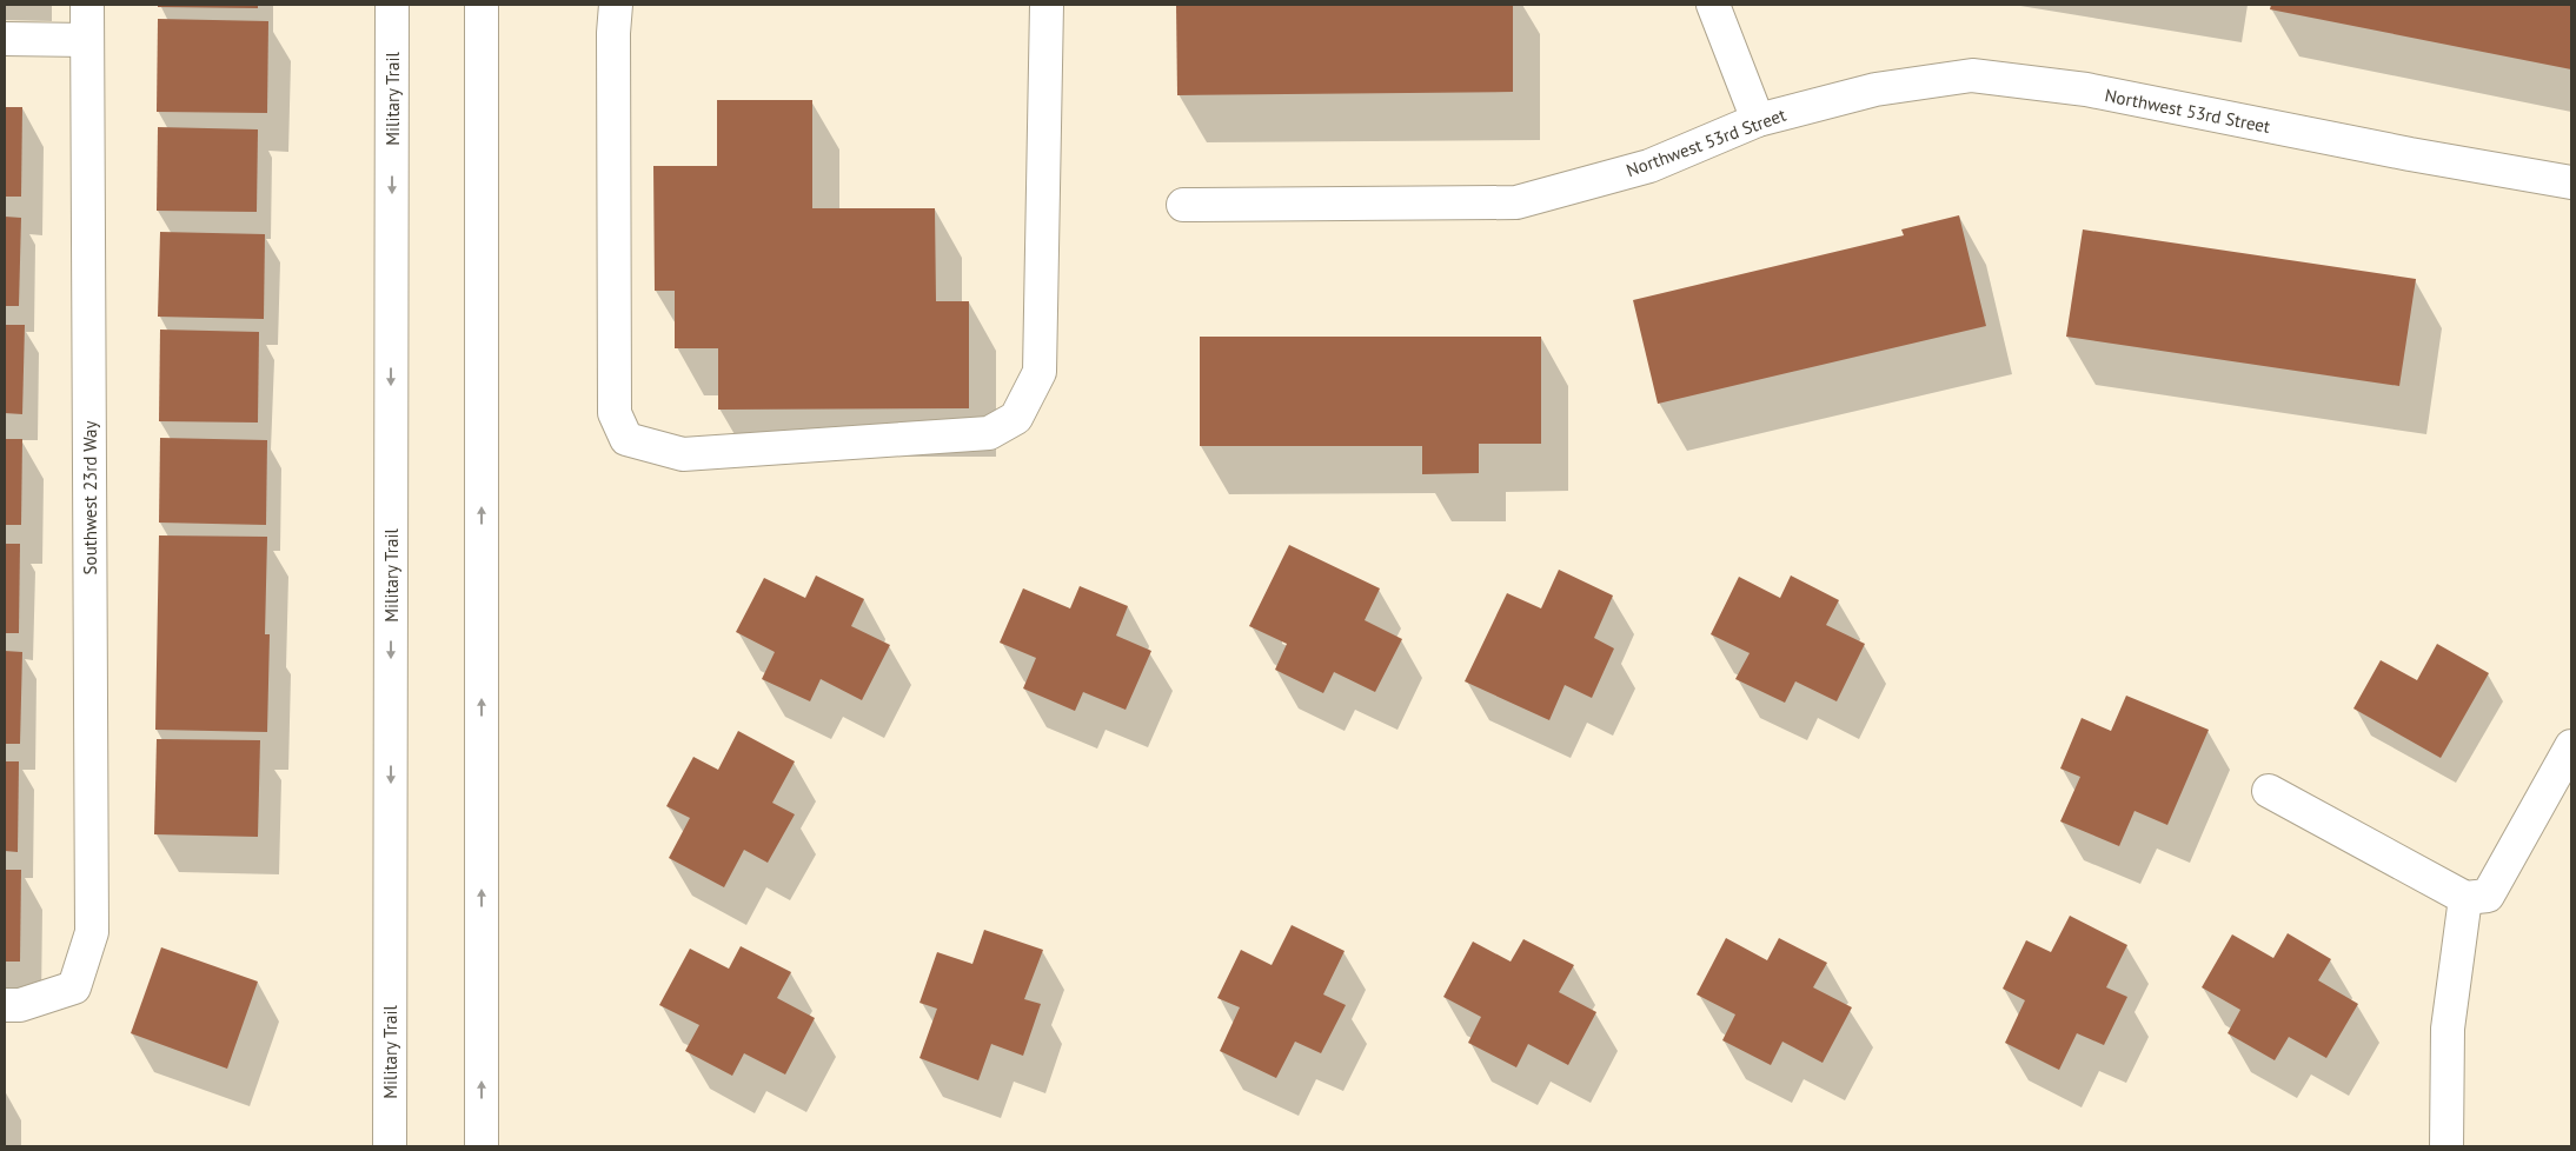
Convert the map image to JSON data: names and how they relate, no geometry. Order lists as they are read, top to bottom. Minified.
{"streets":{"street":["Military Trail","Northwest 53rd Street","Southwest 23rd Way"]}}
